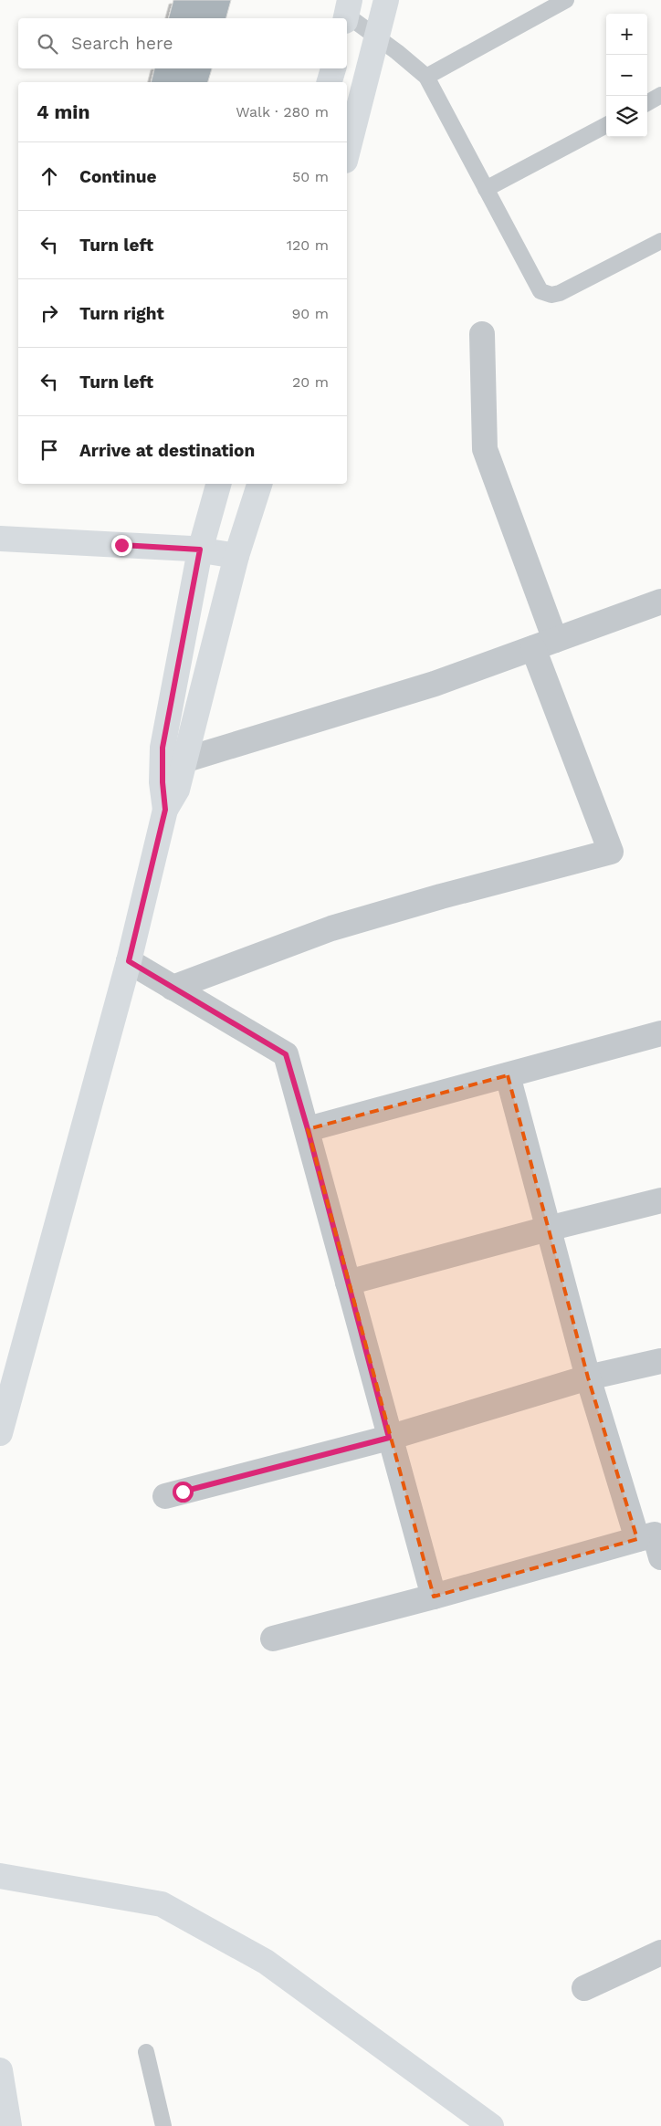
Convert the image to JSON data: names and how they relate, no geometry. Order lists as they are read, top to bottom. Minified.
{"page":{"map_buttons":["+","−"],"search":"Search here","heading":["4 min","Walk · 280 m"],"list":[["Continue","50 m"],["Turn left","120 m"],["Turn right","90 m"],["Turn left","20 m"],"Arrive at destination"]}}
